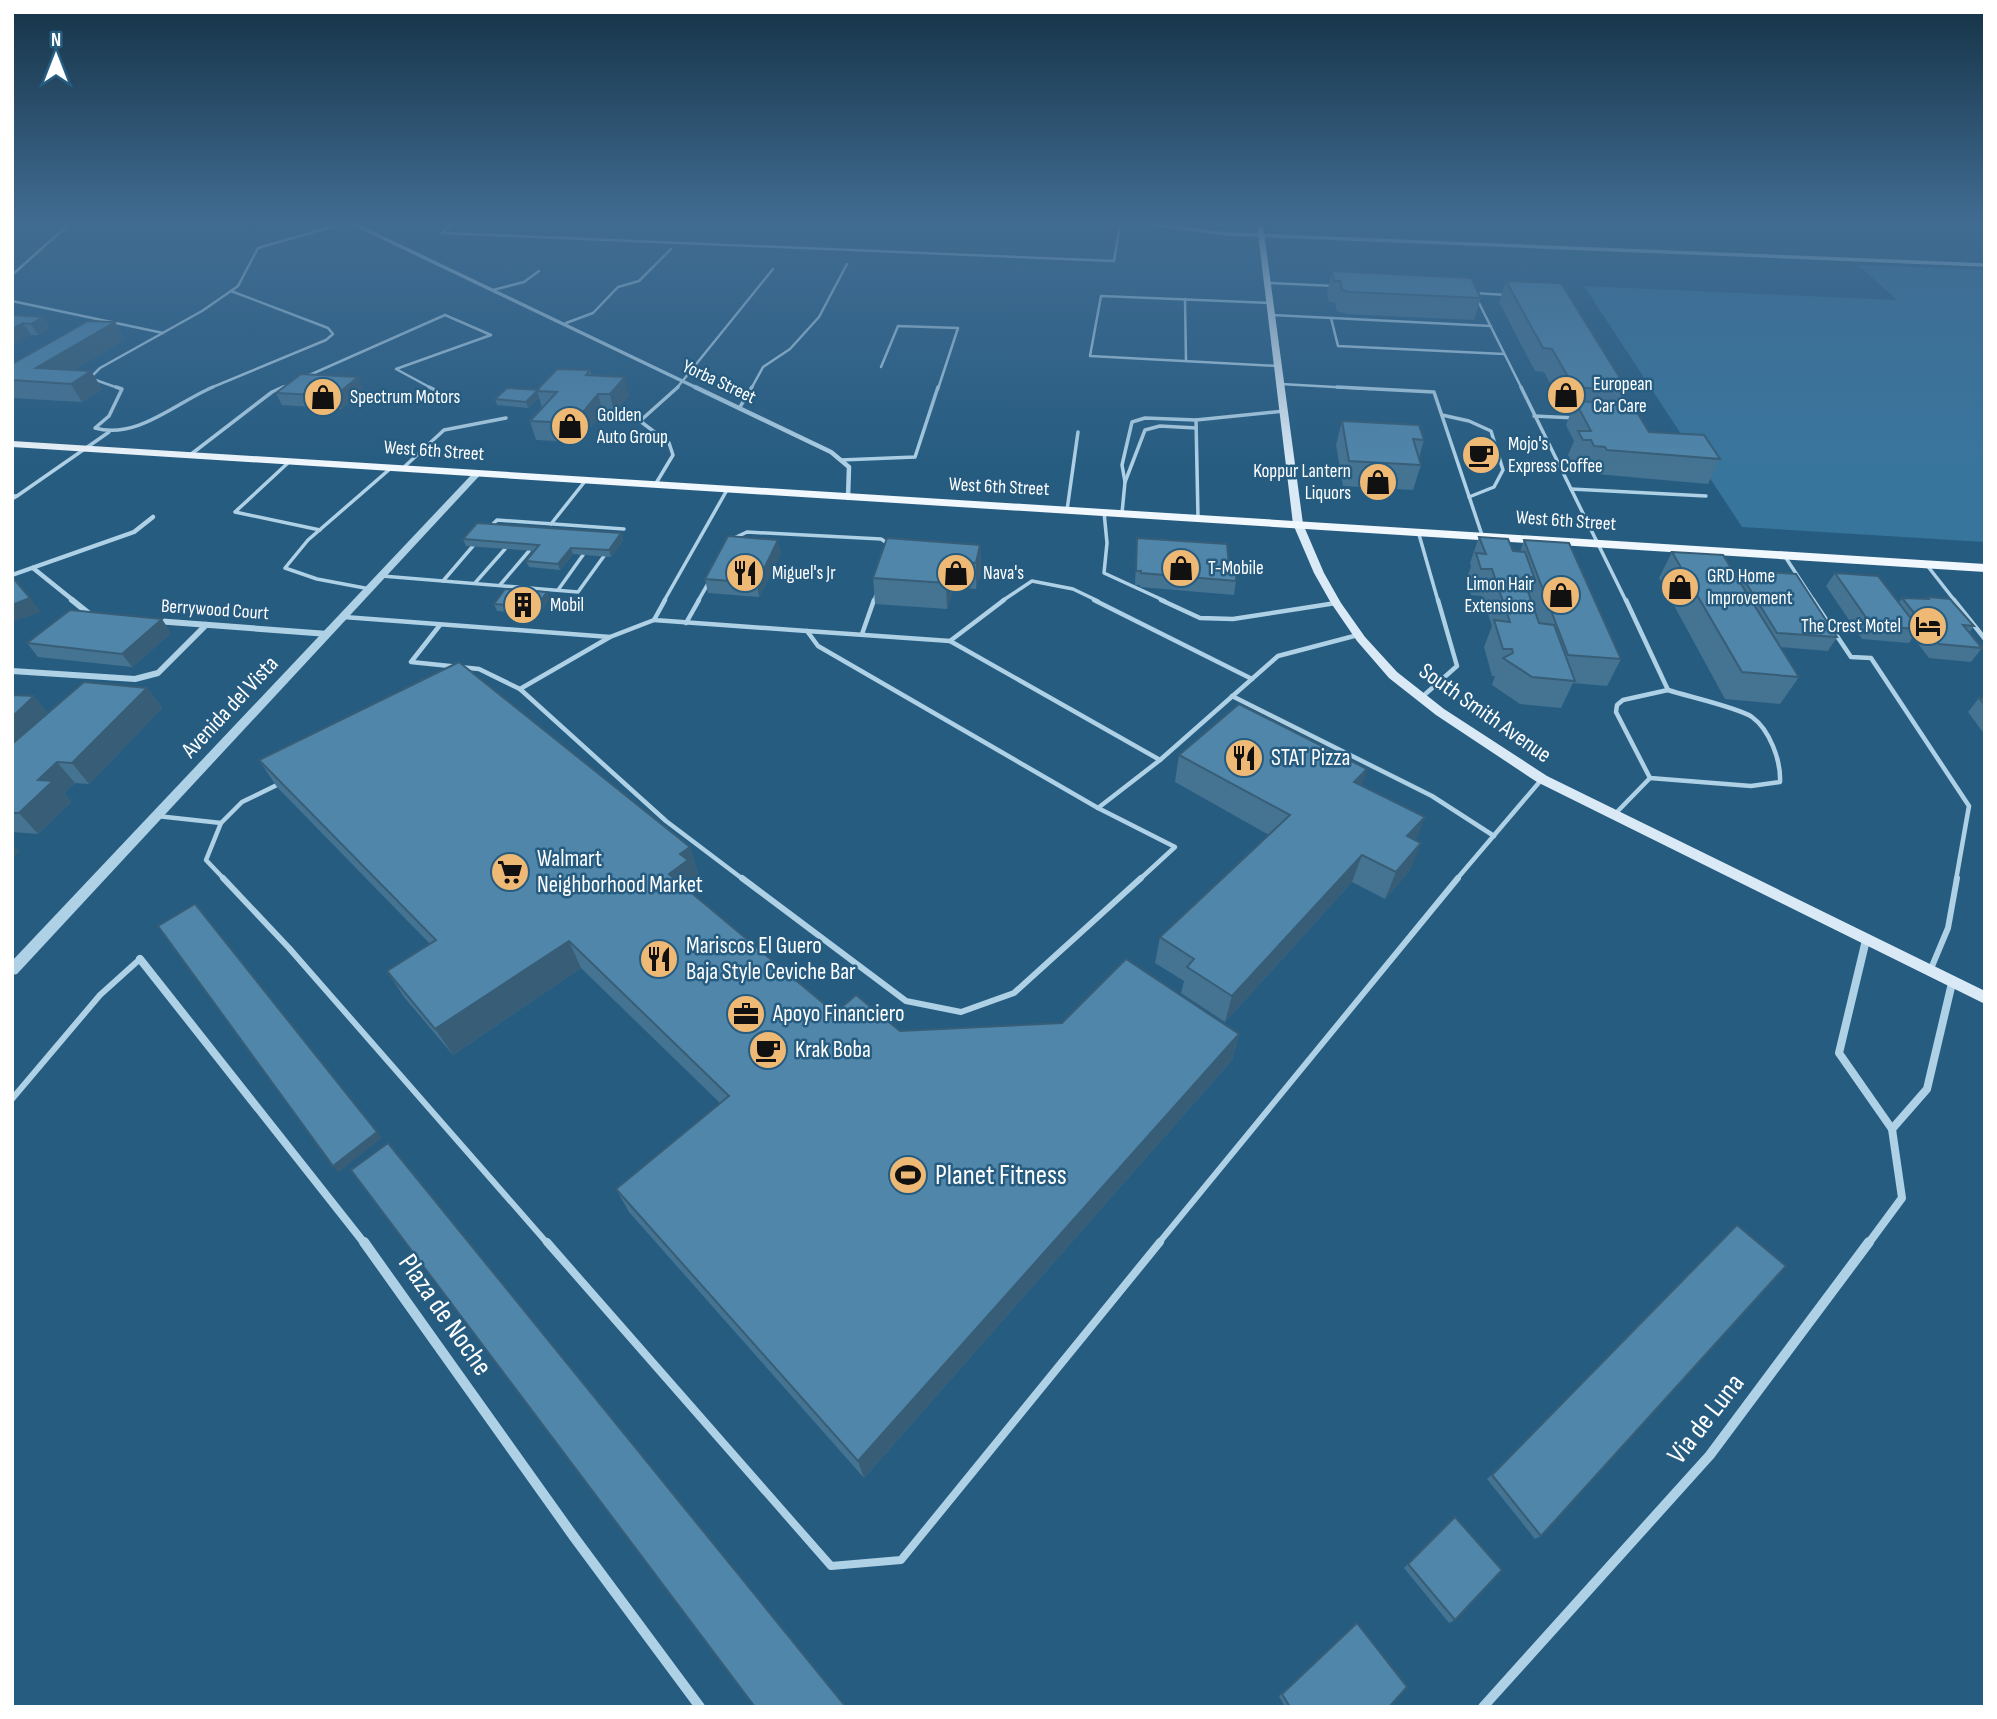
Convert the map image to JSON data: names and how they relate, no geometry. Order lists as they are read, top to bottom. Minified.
{"streets":{"main road":["West 6th Street","South Smith Avenue"],"street":["Yorba Street","Berrywood Court","Avenida del Vista","Plaza de Noche","Via de Luna"]},"crossings":[["West 6th Street","Avenida del Vista"],["West 6th Street","South Smith Avenue"],["Berrywood Court","Avenida del Vista"],["South Smith Avenue","Via de Luna"]],"places":{"shop":["European Car Care","Spectrum Motors","Golden Auto Group","Koppur Lantern Liquors","T-Mobile","Nava's","GRD Home Improvement","Limon Hair Extensions"],"cafe":["Mojo's Express Coffee","Krak Boba"],"restaurant":["Miguel's Jr","STAT Pizza","Mariscos El Guero Baja Style Ceviche Bar"],"building":["Mobil"],"hotel":["The Crest Motel"],"supermarket":["Walmart Neighborhood Market"],"office":["Apoyo Financiero"],"sports":["Planet Fitness"]},"north":"top"}
